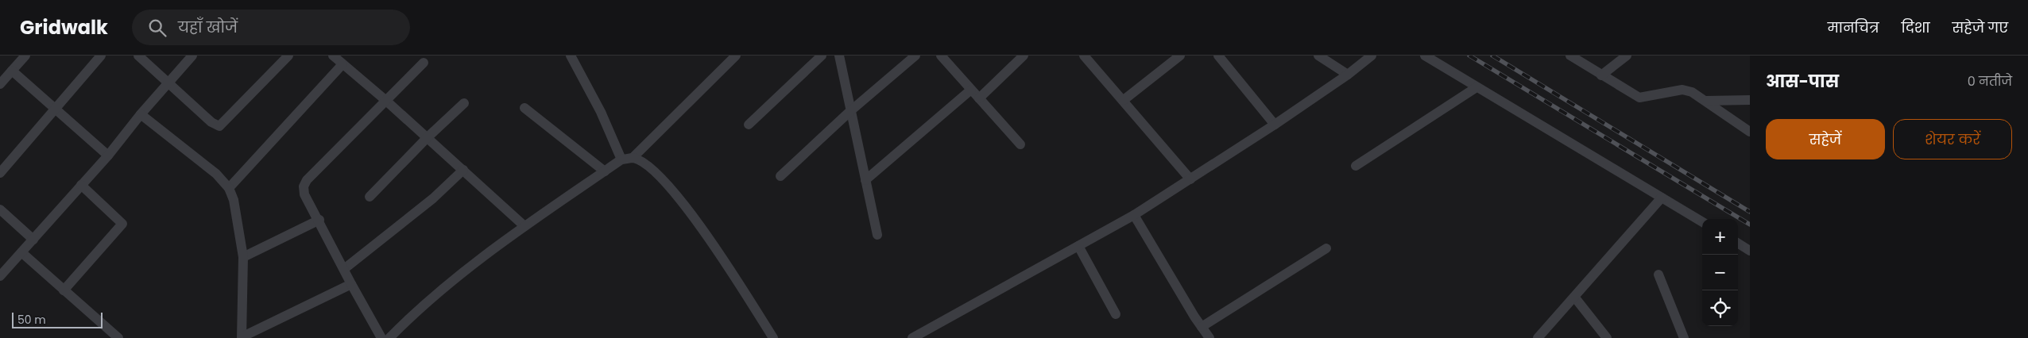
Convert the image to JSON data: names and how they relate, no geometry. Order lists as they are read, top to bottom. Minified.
{"scale_bar":"50 m","page":{"header":"Gridwalk","search":"यहाँ खोजें","nav":["मानचित्र","दिशा","सहेजे गए"],"heading":["आस-पास","0 नतीजे"],"buttons":["सहेजें","शेयर करें"],"map_buttons":["+","−"],"scale":"50 m"}}
